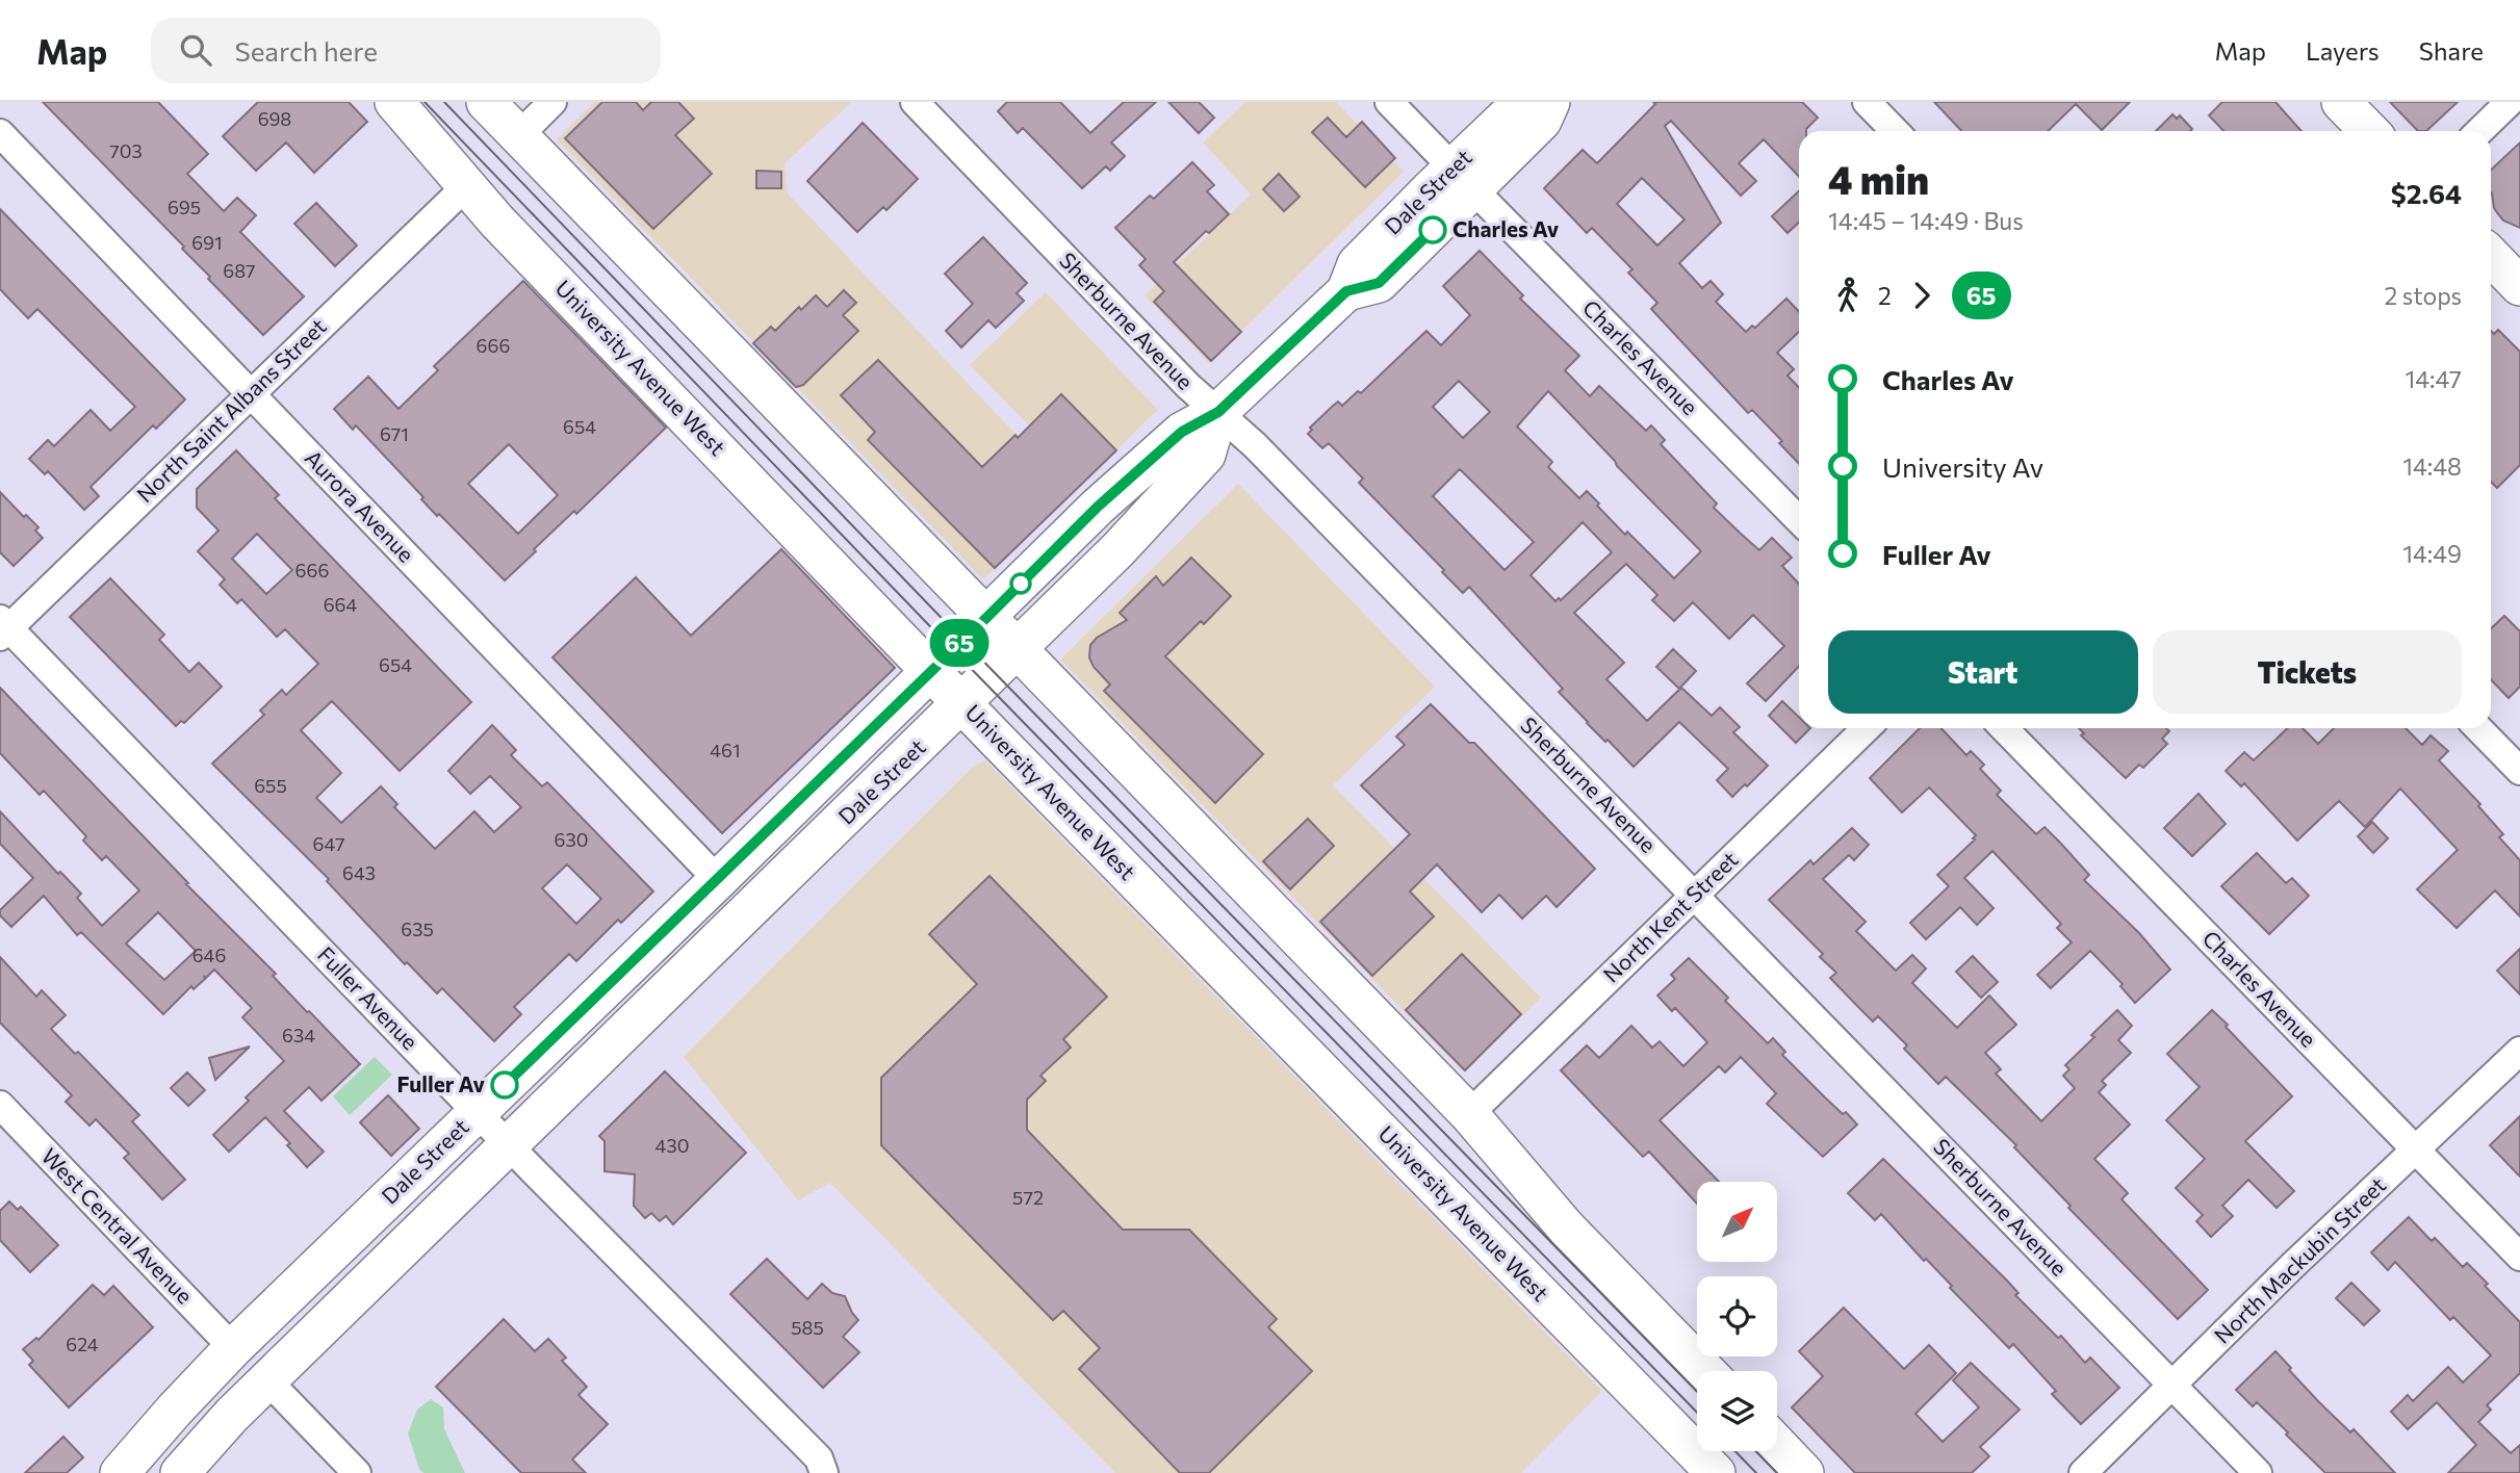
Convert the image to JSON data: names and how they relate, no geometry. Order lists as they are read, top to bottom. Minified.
{"streets":{"main road":["Dale Street","University Avenue West"],"street":["Sherburne Avenue","Charles Avenue","North Saint Albans Street","Aurora Avenue","North Kent Street","Fuller Avenue","West Central Avenue","North Mackubin Street"]},"crossings":[["Dale Street","Sherburne Avenue"],["Dale Street","Charles Avenue"],["Dale Street","University Avenue West"],["Dale Street","Aurora Avenue"],["Dale Street","Fuller Avenue"],["Dale Street","West Central Avenue"],["Sherburne Avenue","North Kent Street"],["Sherburne Avenue","North Mackubin Street"],["Charles Avenue","North Mackubin Street"],["University Avenue West","North Saint Albans Street"],["North Saint Albans Street","Aurora Avenue"],["North Saint Albans Street","Fuller Avenue"]],"places":["Charles Av","Fuller Av"],"lines":["bus line 65"],"house_numbers":["698","703","695","691","687","666","654","671","666","664","654","461","655","630","647","643","635","646","634","430","572","585","624"],"north":"top right","page":{"header":"Map","search":"Search here","nav":["Map","Layers","Share"],"on_map":"65","heading":["4 min","14:45 – 14:49 · Bus","$2.64"],"legs":["2","65","2 stops"],"list":[{"name":"Charles Av","value":"14:47"},{"name":"University Av","value":"14:48"},{"name":"Fuller Av","value":"14:49"}],"buttons":["Start","Tickets"]}}
